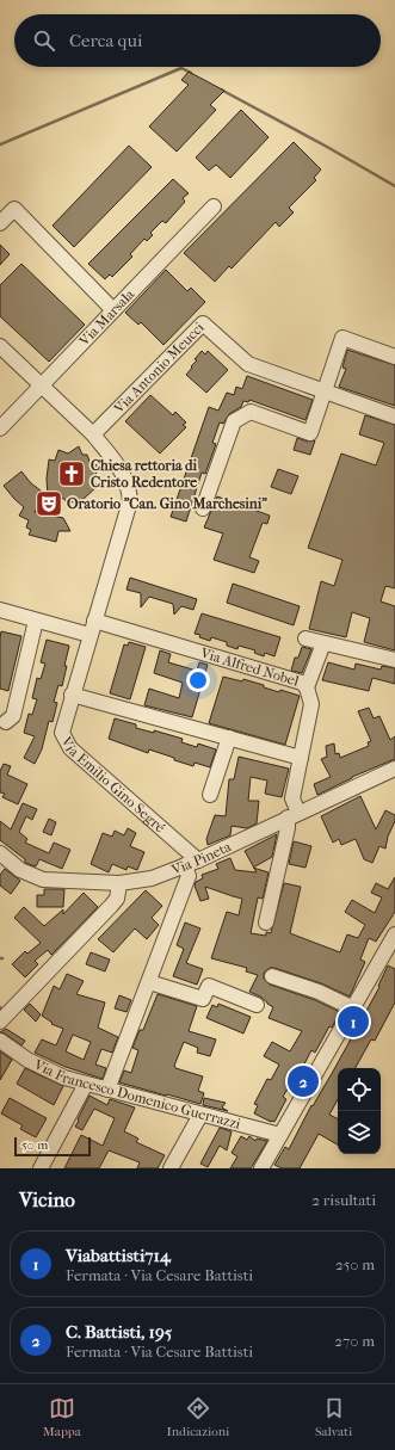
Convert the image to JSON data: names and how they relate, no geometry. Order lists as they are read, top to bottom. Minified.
{"streets":{"street":["Via Marsala","Via Antonio Meucci","Via Alfred Nobel","Via Emilio Gino Segré","Via Pineta","Via Francesco Domenico Guerrazzi"]},"crossings":[["Via Antonio Meucci","Via Emilio Gino Segré"],["Via Alfred Nobel","Via Emilio Gino Segré"],["Via Alfred Nobel","Via Pineta"],["Via Emilio Gino Segré","Via Pineta"]],"places":{"church":["Chiesa rettoria di Cristo Redentore"],"theatre":["Oratorio \"Can. Gino Marchesini\""]},"scale_bar":"50 m","page":{"search":"Cerca qui","pins":["1","2"],"scale":"50 m","heading":["Vicino","2 risultati"],"list":[{"mark":"1","name":"Viabattisti714","note":"Fermata · Via Cesare Battisti","value":"250 m"},{"mark":"2","name":"C. Battisti, 195","note":"Fermata · Via Cesare Battisti","value":"270 m"}],"nav":["Mappa","Indicazioni","Salvati"]}}
